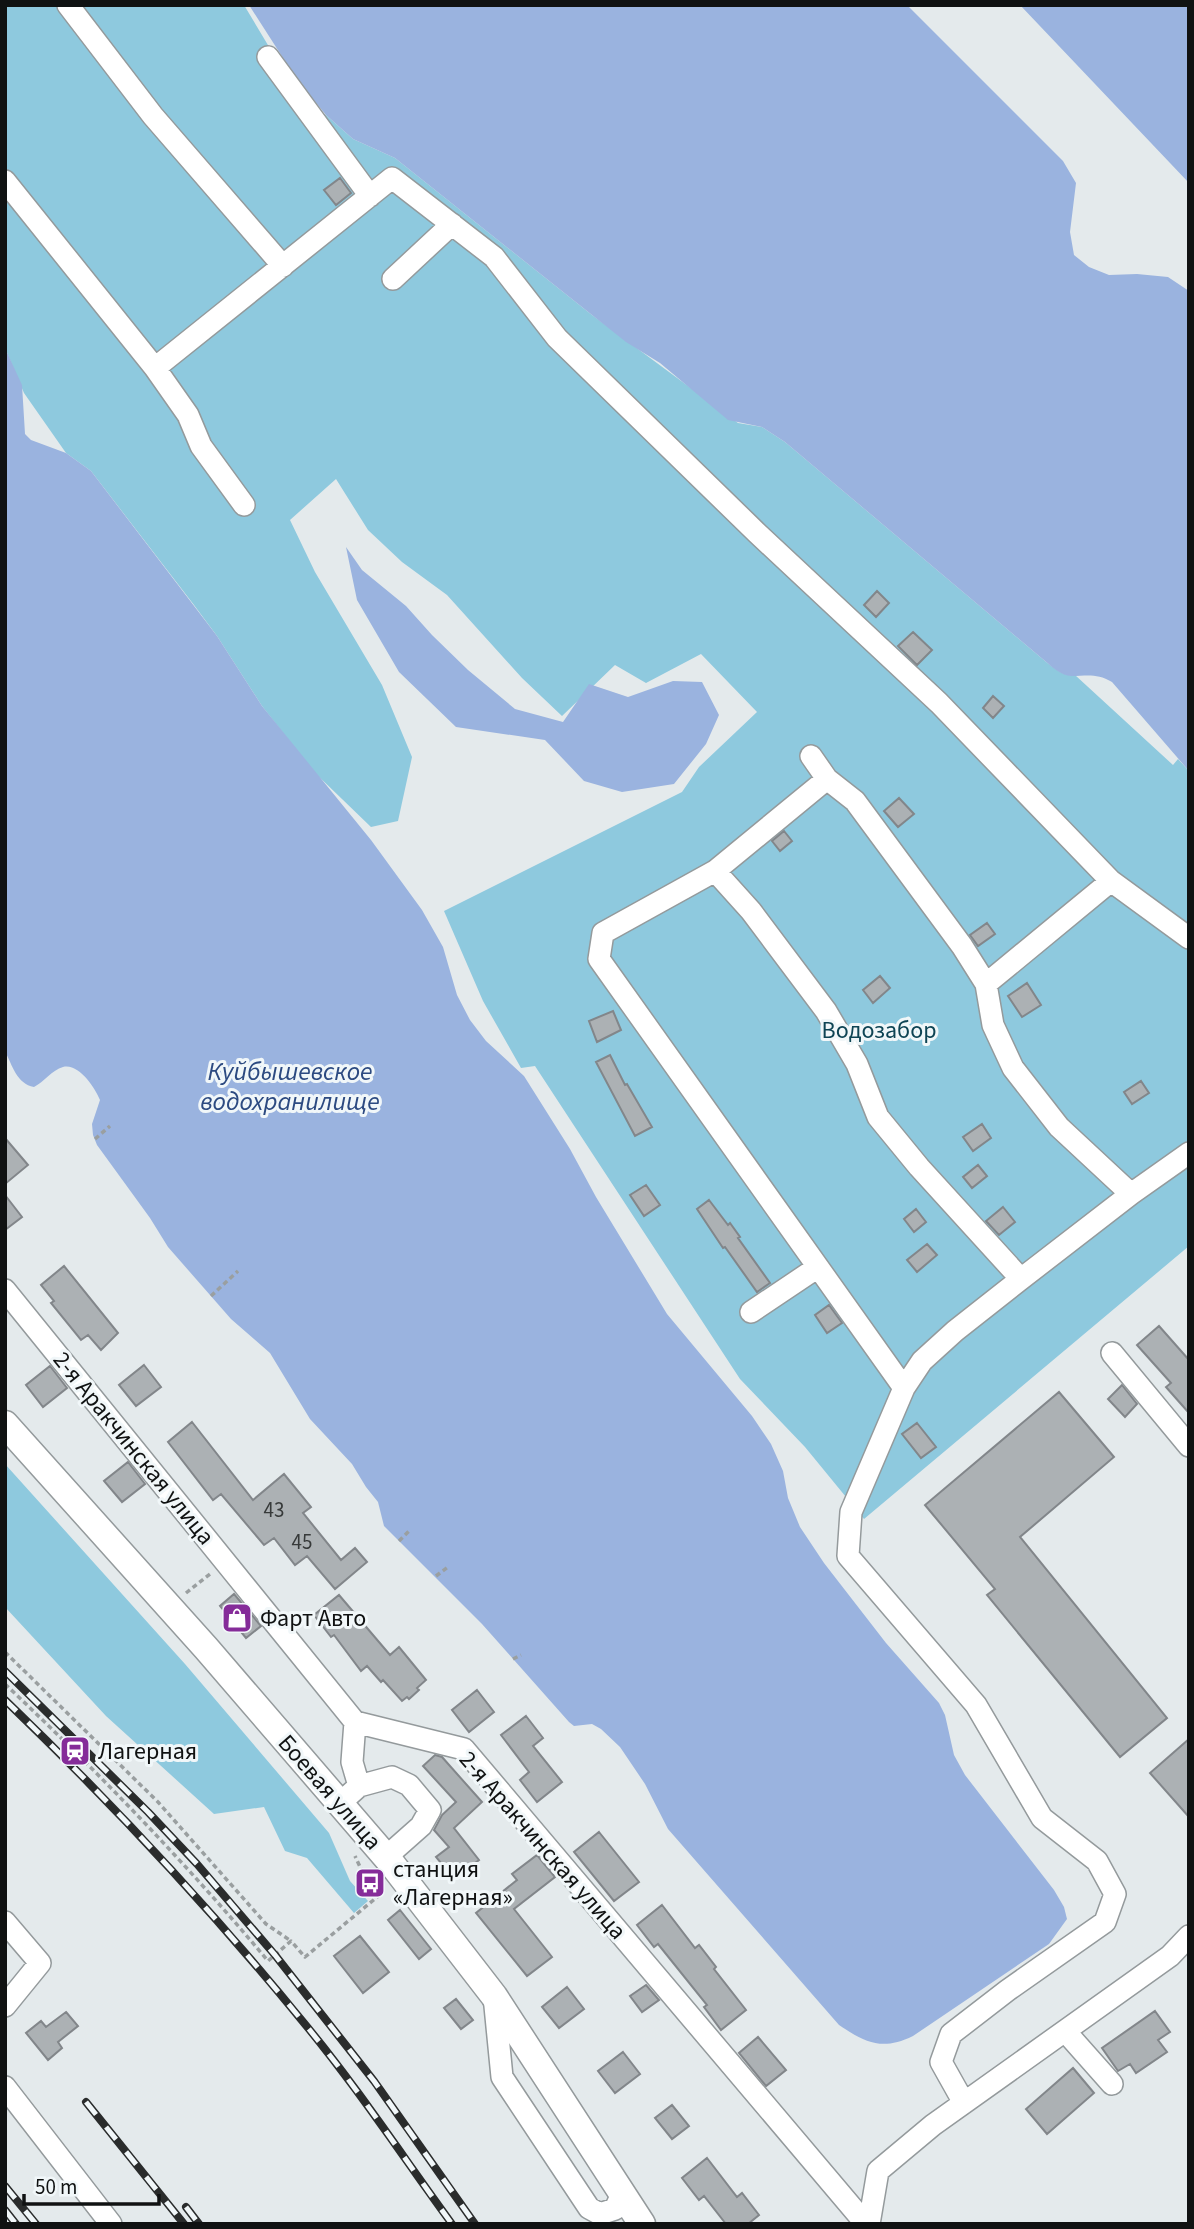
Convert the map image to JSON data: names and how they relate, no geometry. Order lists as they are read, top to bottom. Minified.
{"streets":{"main road":["Боевая улица"],"street":["2-я Аракчинская улица"]},"water":["Куйбышевское водохранилище"],"parks":["Водозабор"],"places":{"shop":["Фарт Авто"],"station":["Лагерная"],"bus stop":["станция «Лагерная»"]},"house_numbers":["43","45"],"scale_bar":"50 m"}
